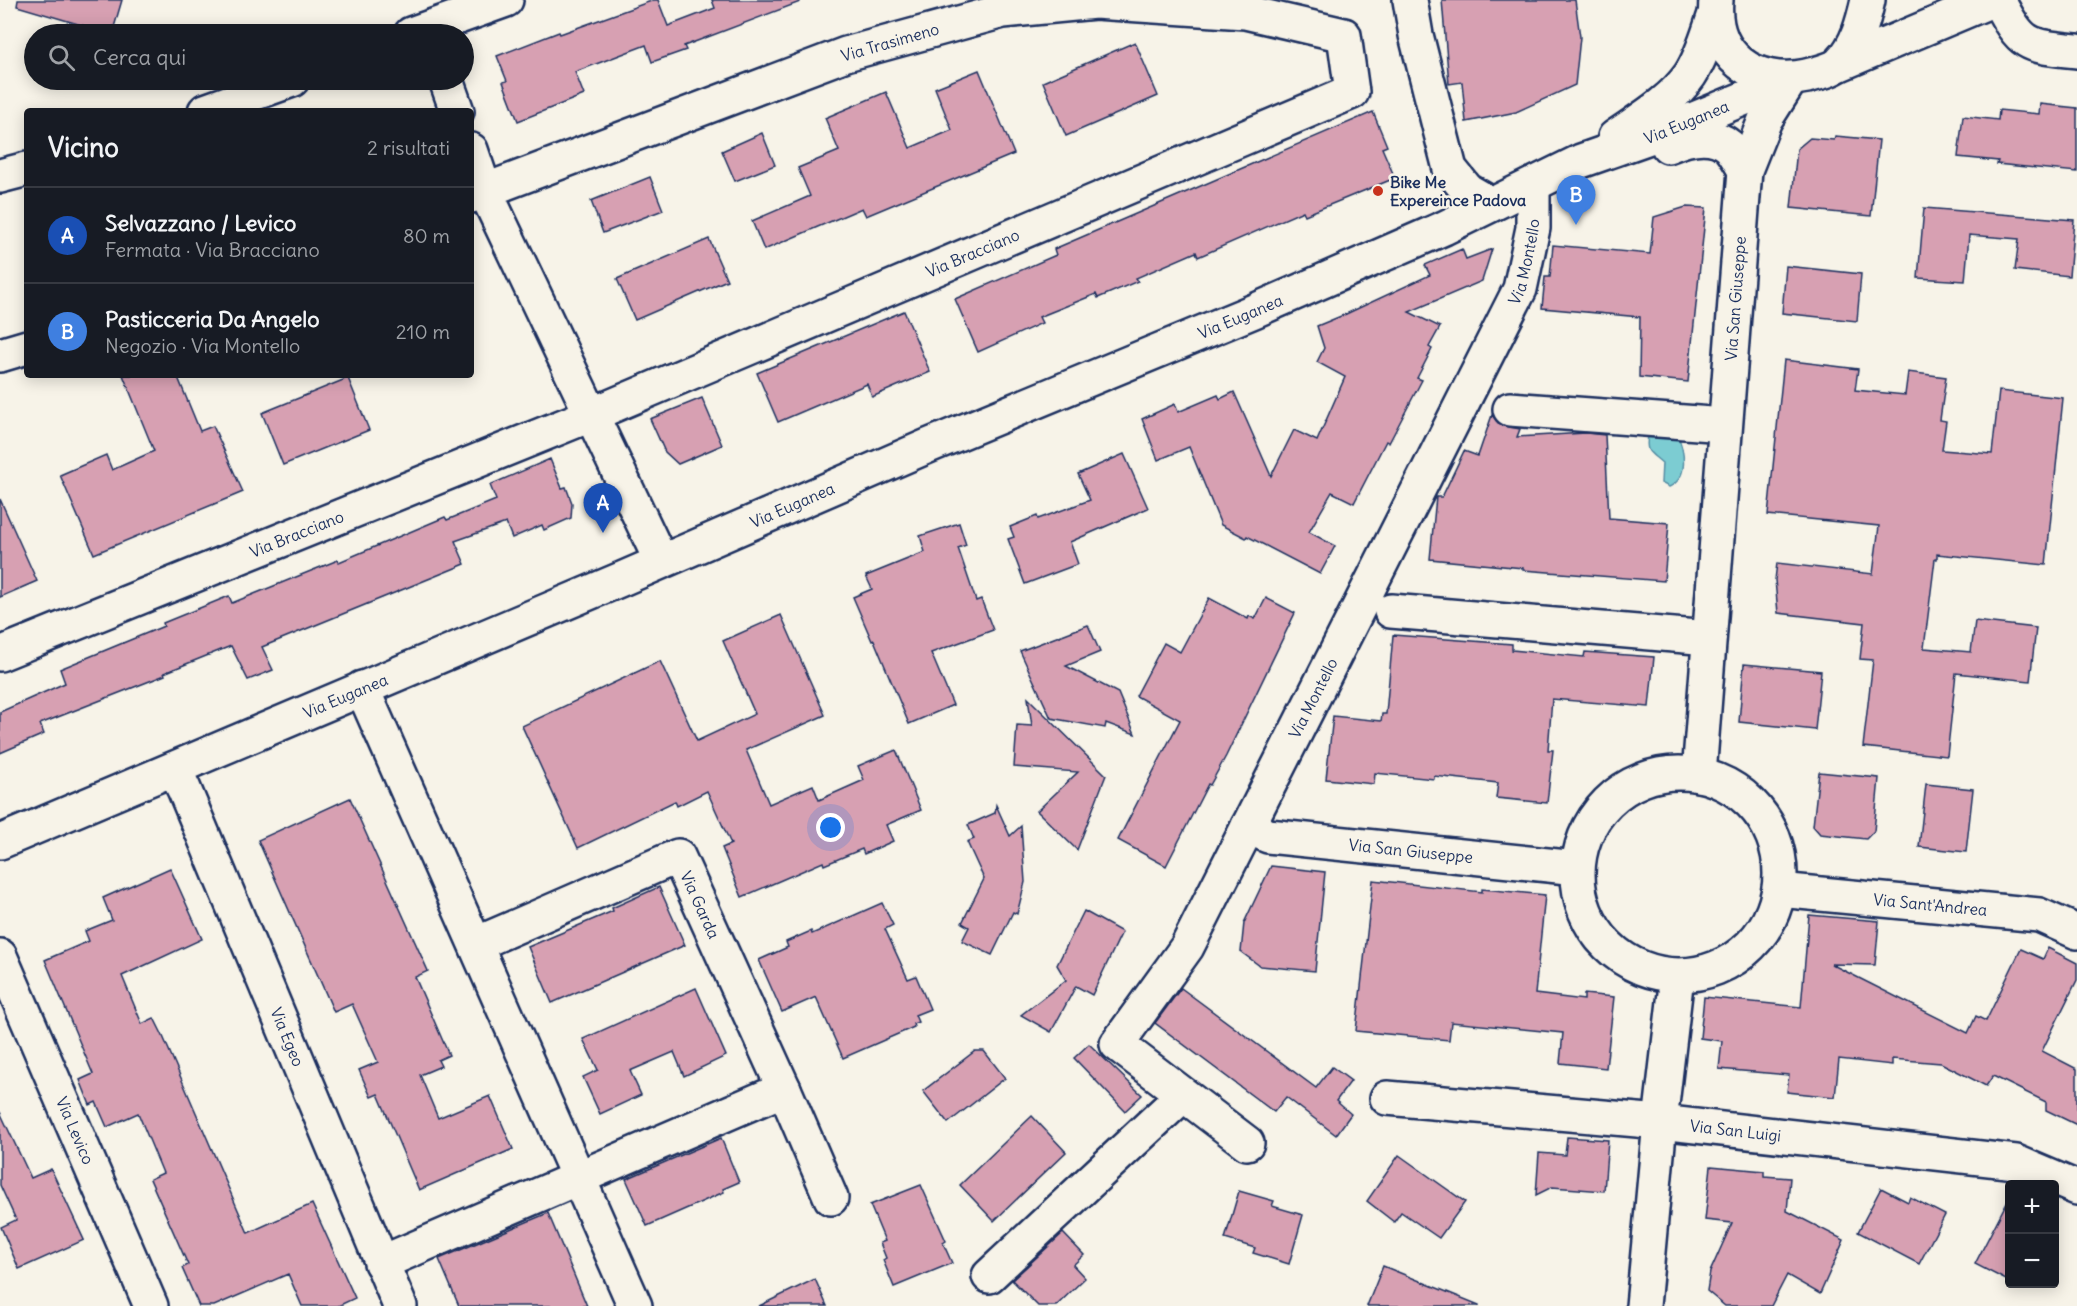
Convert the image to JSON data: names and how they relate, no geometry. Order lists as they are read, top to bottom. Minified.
{"streets":{"street":["Via Trasimeno","Via Euganea","Via Bracciano","Via Montello","Via San Giuseppe","Via Garda","Via Sant'Andrea","Via Egeo","Via Levico","Via San Luigi"]},"crossings":[["Via Trasimeno","Via Bracciano"],["Via Euganea","Via Montello"],["Via Euganea","Via San Giuseppe"],["Via Euganea","Via Egeo"],["Via Montello","Via San Giuseppe"],["Via San Giuseppe","Via Sant'Andrea"]],"places":["Bike Me Expereince Padova"],"page":{"search":"Cerca qui","heading":["Vicino","2 risultati"],"pins":["B","A"],"list":[{"mark":"A","name":"Selvazzano / Levico","note":"Fermata · Via Bracciano","value":"80 m"},{"mark":"B","name":"Pasticceria Da Angelo","note":"Negozio · Via Montello","value":"210 m"}],"map_buttons":["+","−"]}}
